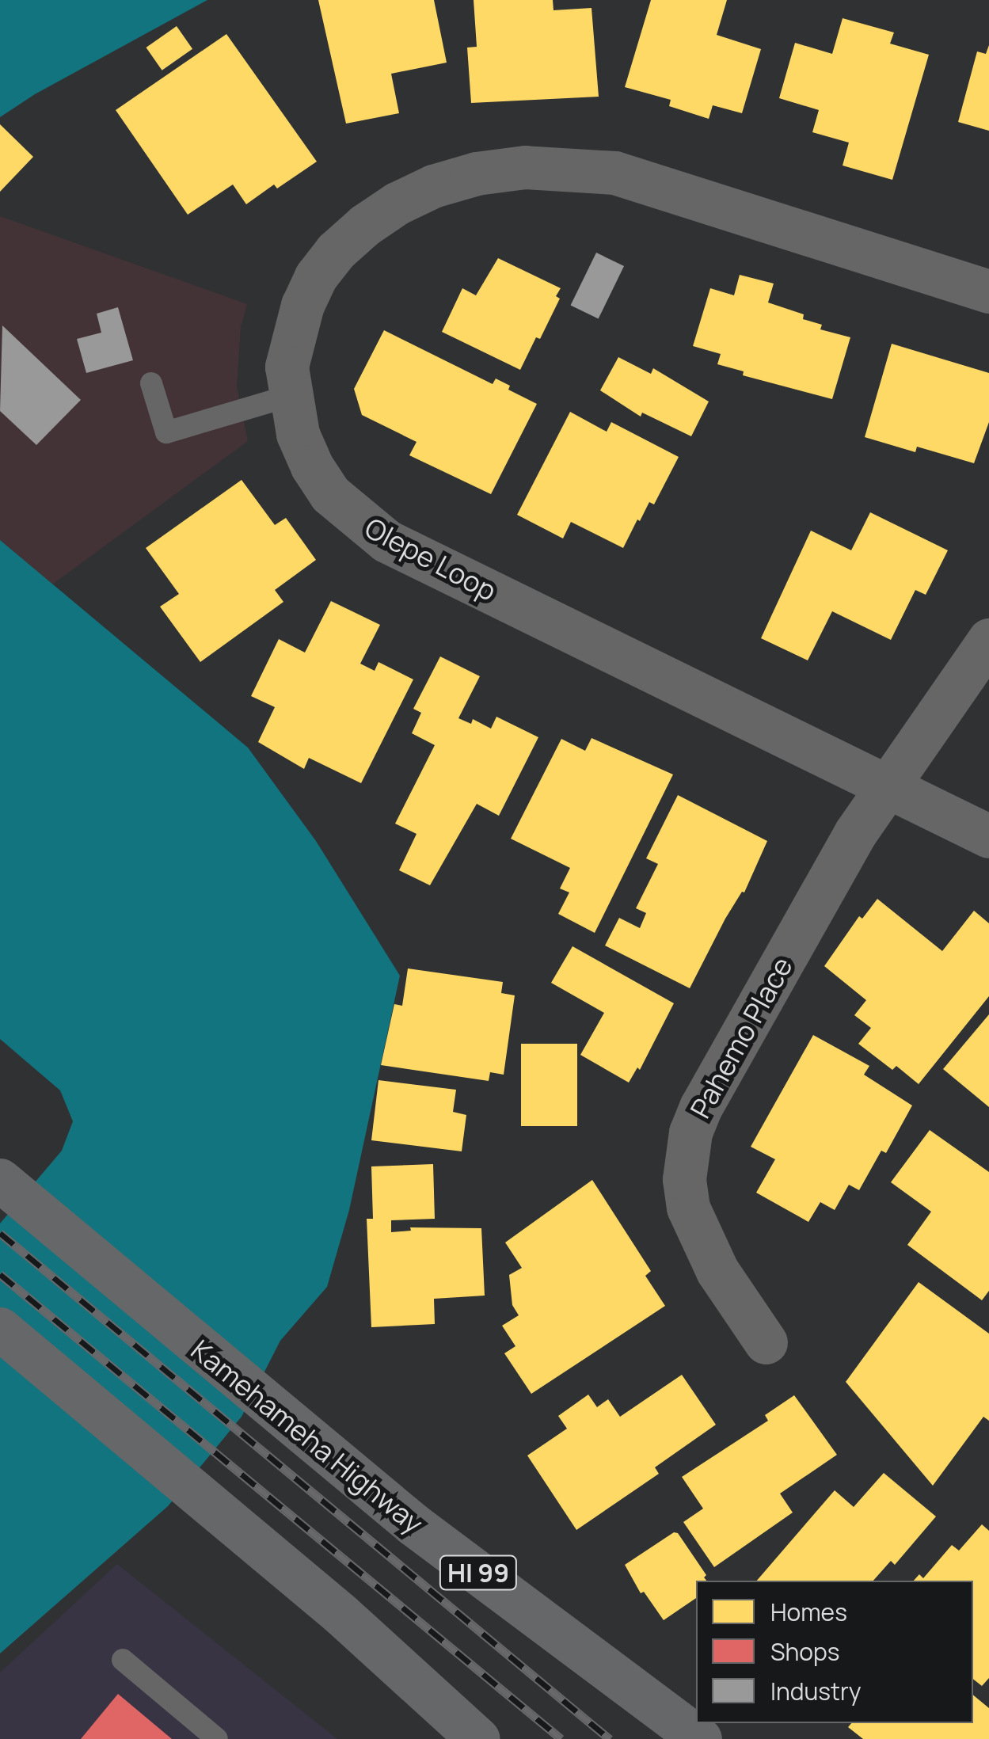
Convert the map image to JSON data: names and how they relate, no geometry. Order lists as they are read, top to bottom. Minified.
{"streets":{"main road":["Kamehameha Highway","HI 99"],"street":["Olepe Loop","Pahemo Place"]},"crossings":[["Olepe Loop","Pahemo Place"]],"legend":["Homes","Shops","Industry"]}
